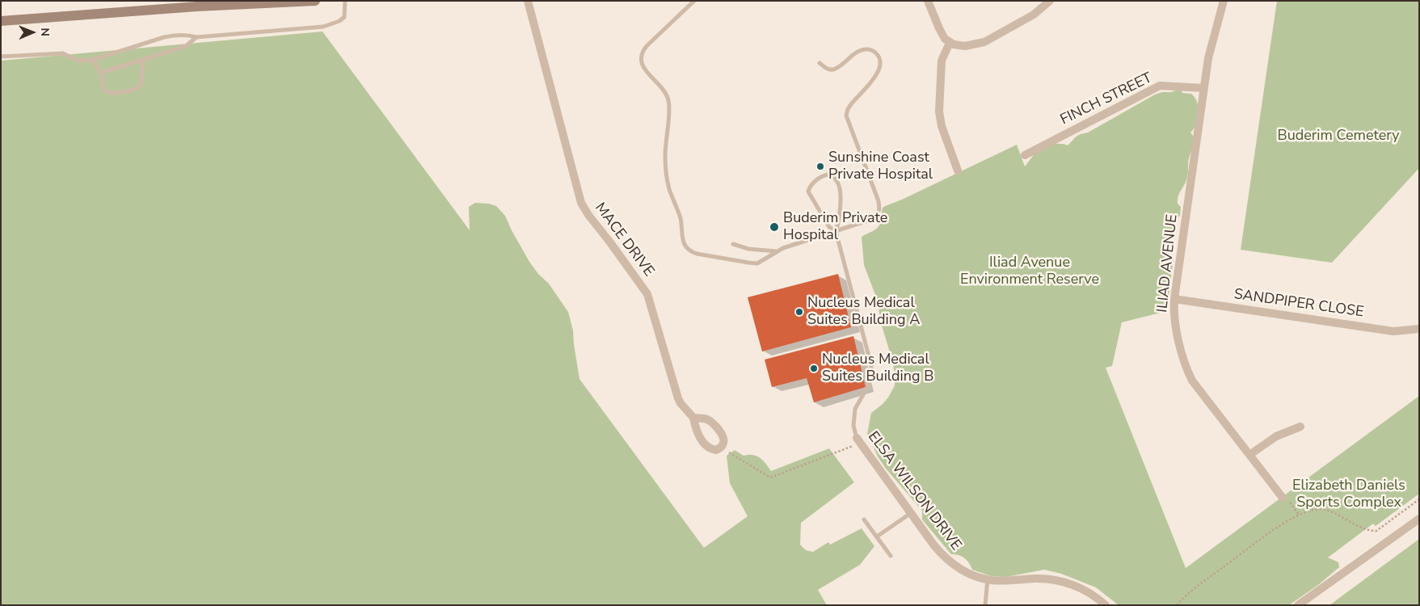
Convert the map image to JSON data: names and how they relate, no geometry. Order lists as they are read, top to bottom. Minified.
{"streets":{"street":["FINCH STREET","MACE DRIVE","ILIAD AVENUE","SANDPIPER CLOSE","ELSA WILSON DRIVE"]},"crossings":[["FINCH STREET","ILIAD AVENUE"],["ILIAD AVENUE","SANDPIPER CLOSE"]],"parks":["Buderim Cemetery","Iliad Avenue Environment Reserve","Elizabeth Daniels Sports Complex"],"places":["Sunshine Coast Private Hospital","Buderim Private Hospital","Nucleus Medical Suites Building A","Nucleus Medical Suites Building B"],"north":"right"}
